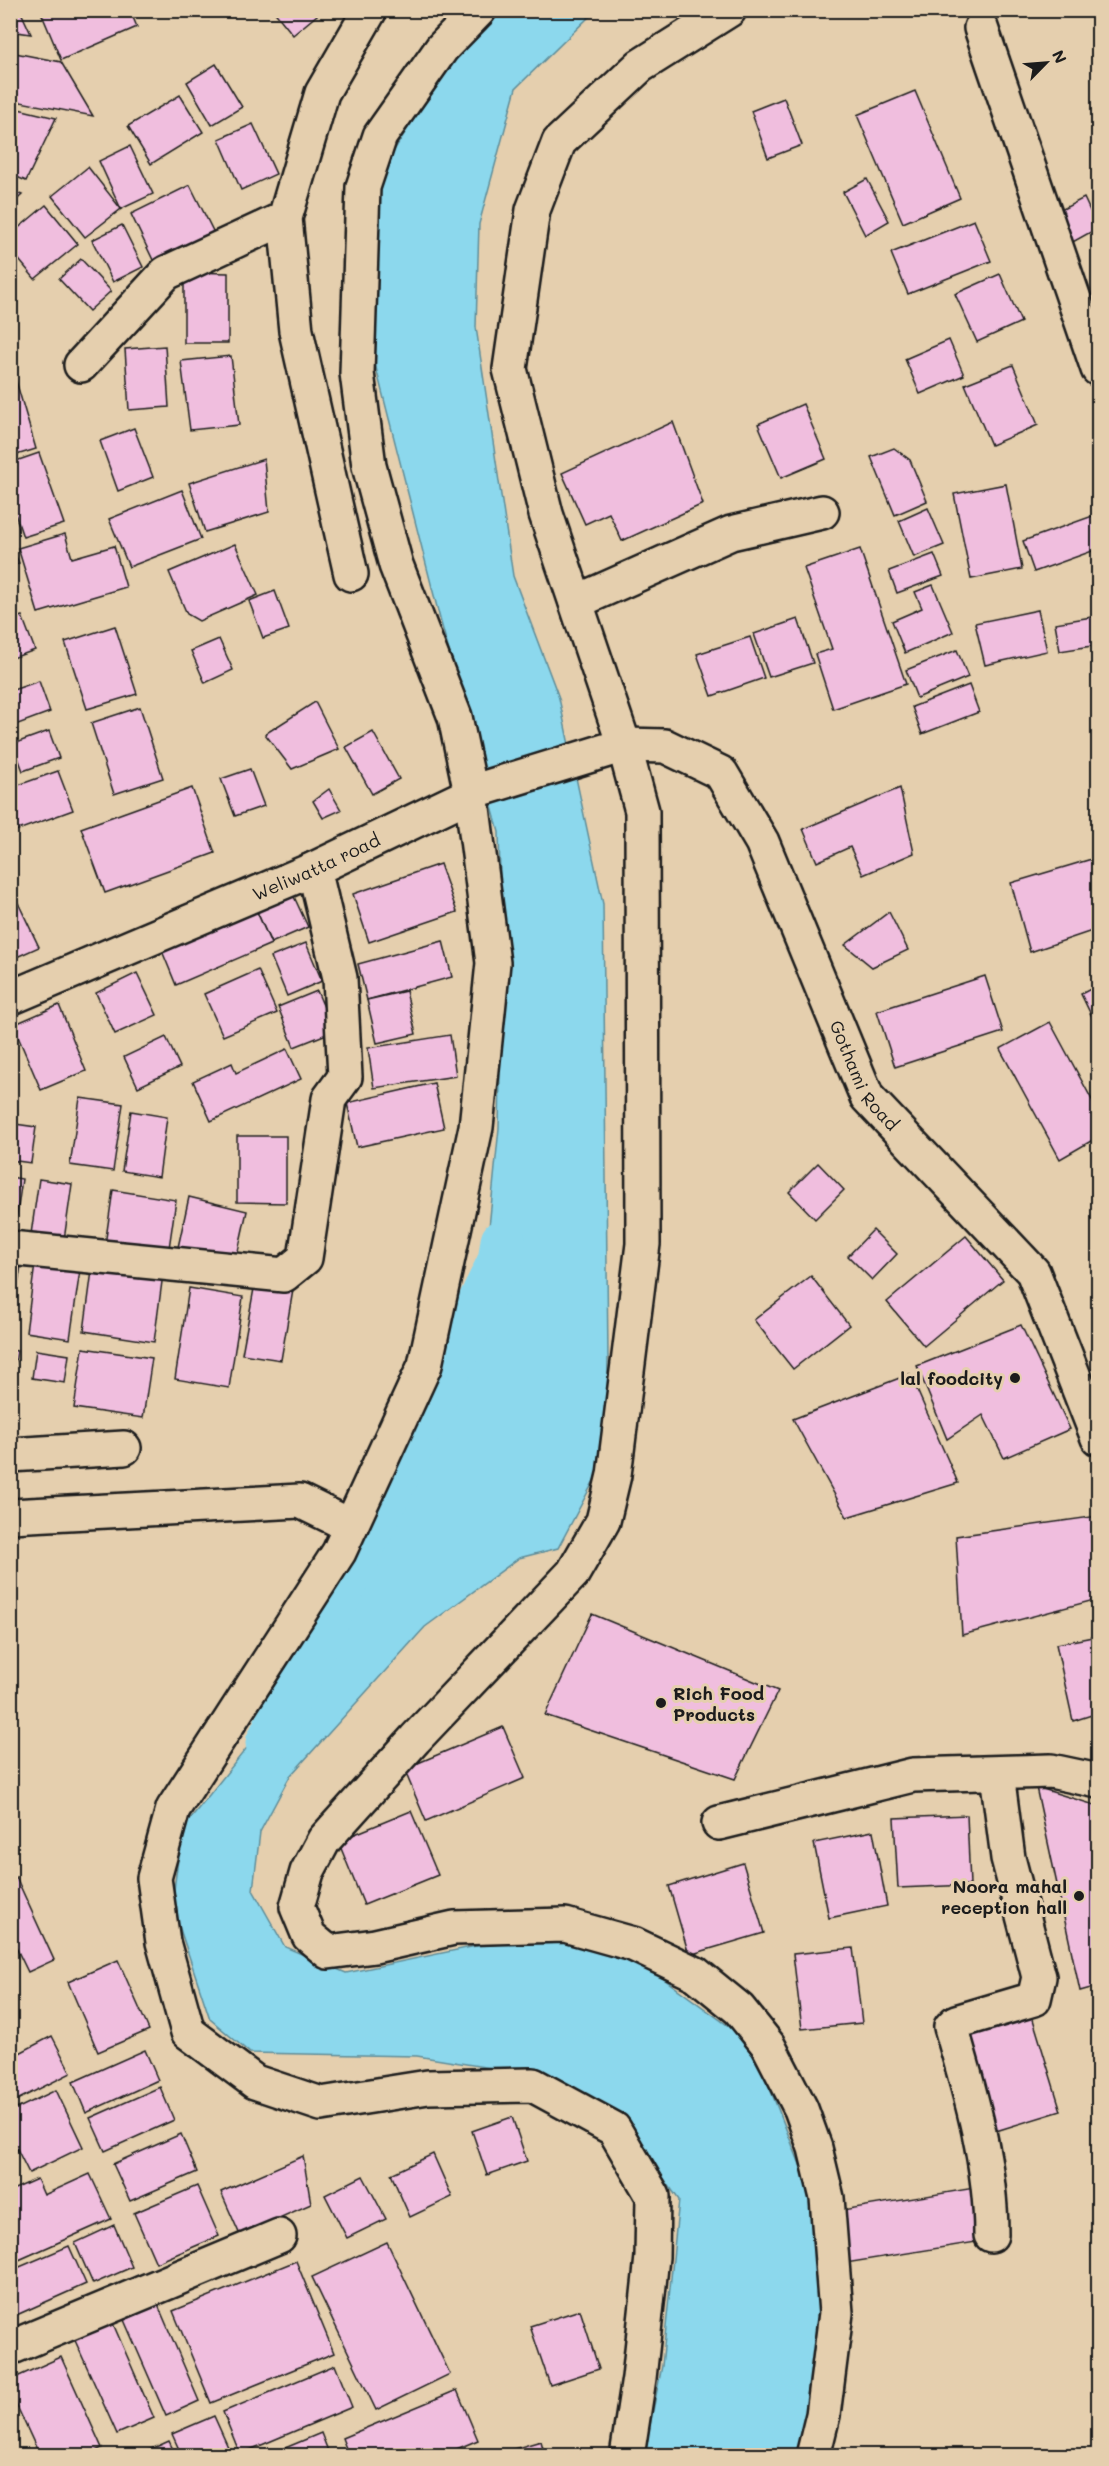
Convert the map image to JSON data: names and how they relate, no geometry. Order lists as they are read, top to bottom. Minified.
{"streets":{"street":["Weliwatta road","Gothami Road"]},"crossings":[["Weliwatta road","Gothami Road"]],"places":["lal foodcity","Rich Food Products","Noora mahal reception hall"],"north":"top right"}
